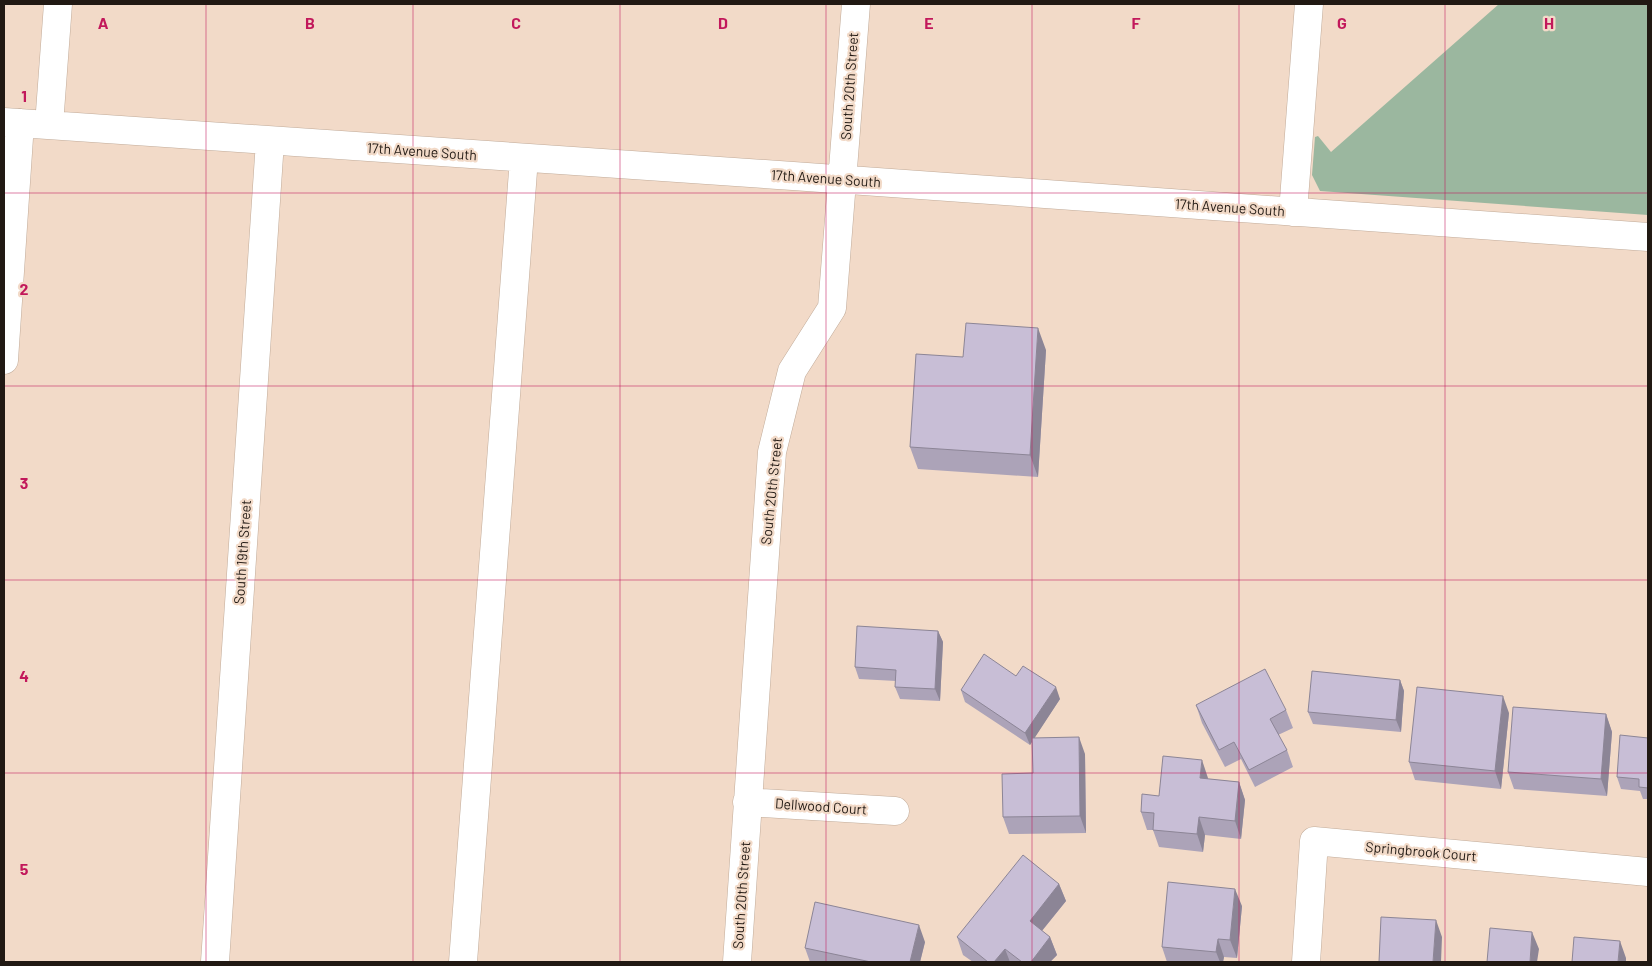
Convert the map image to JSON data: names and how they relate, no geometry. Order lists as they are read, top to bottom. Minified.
{"streets":{"street":["South 20th Street","17th Avenue South","South 19th Street","Dellwood Court","Springbrook Court"]},"crossings":[["South 20th Street","17th Avenue South"],["South 20th Street","Dellwood Court"],["17th Avenue South","South 19th Street"]],"grid":{"columns":["A","B","C","D","E","F","G","H"],"rows":["1","2","3","4","5"]}}
